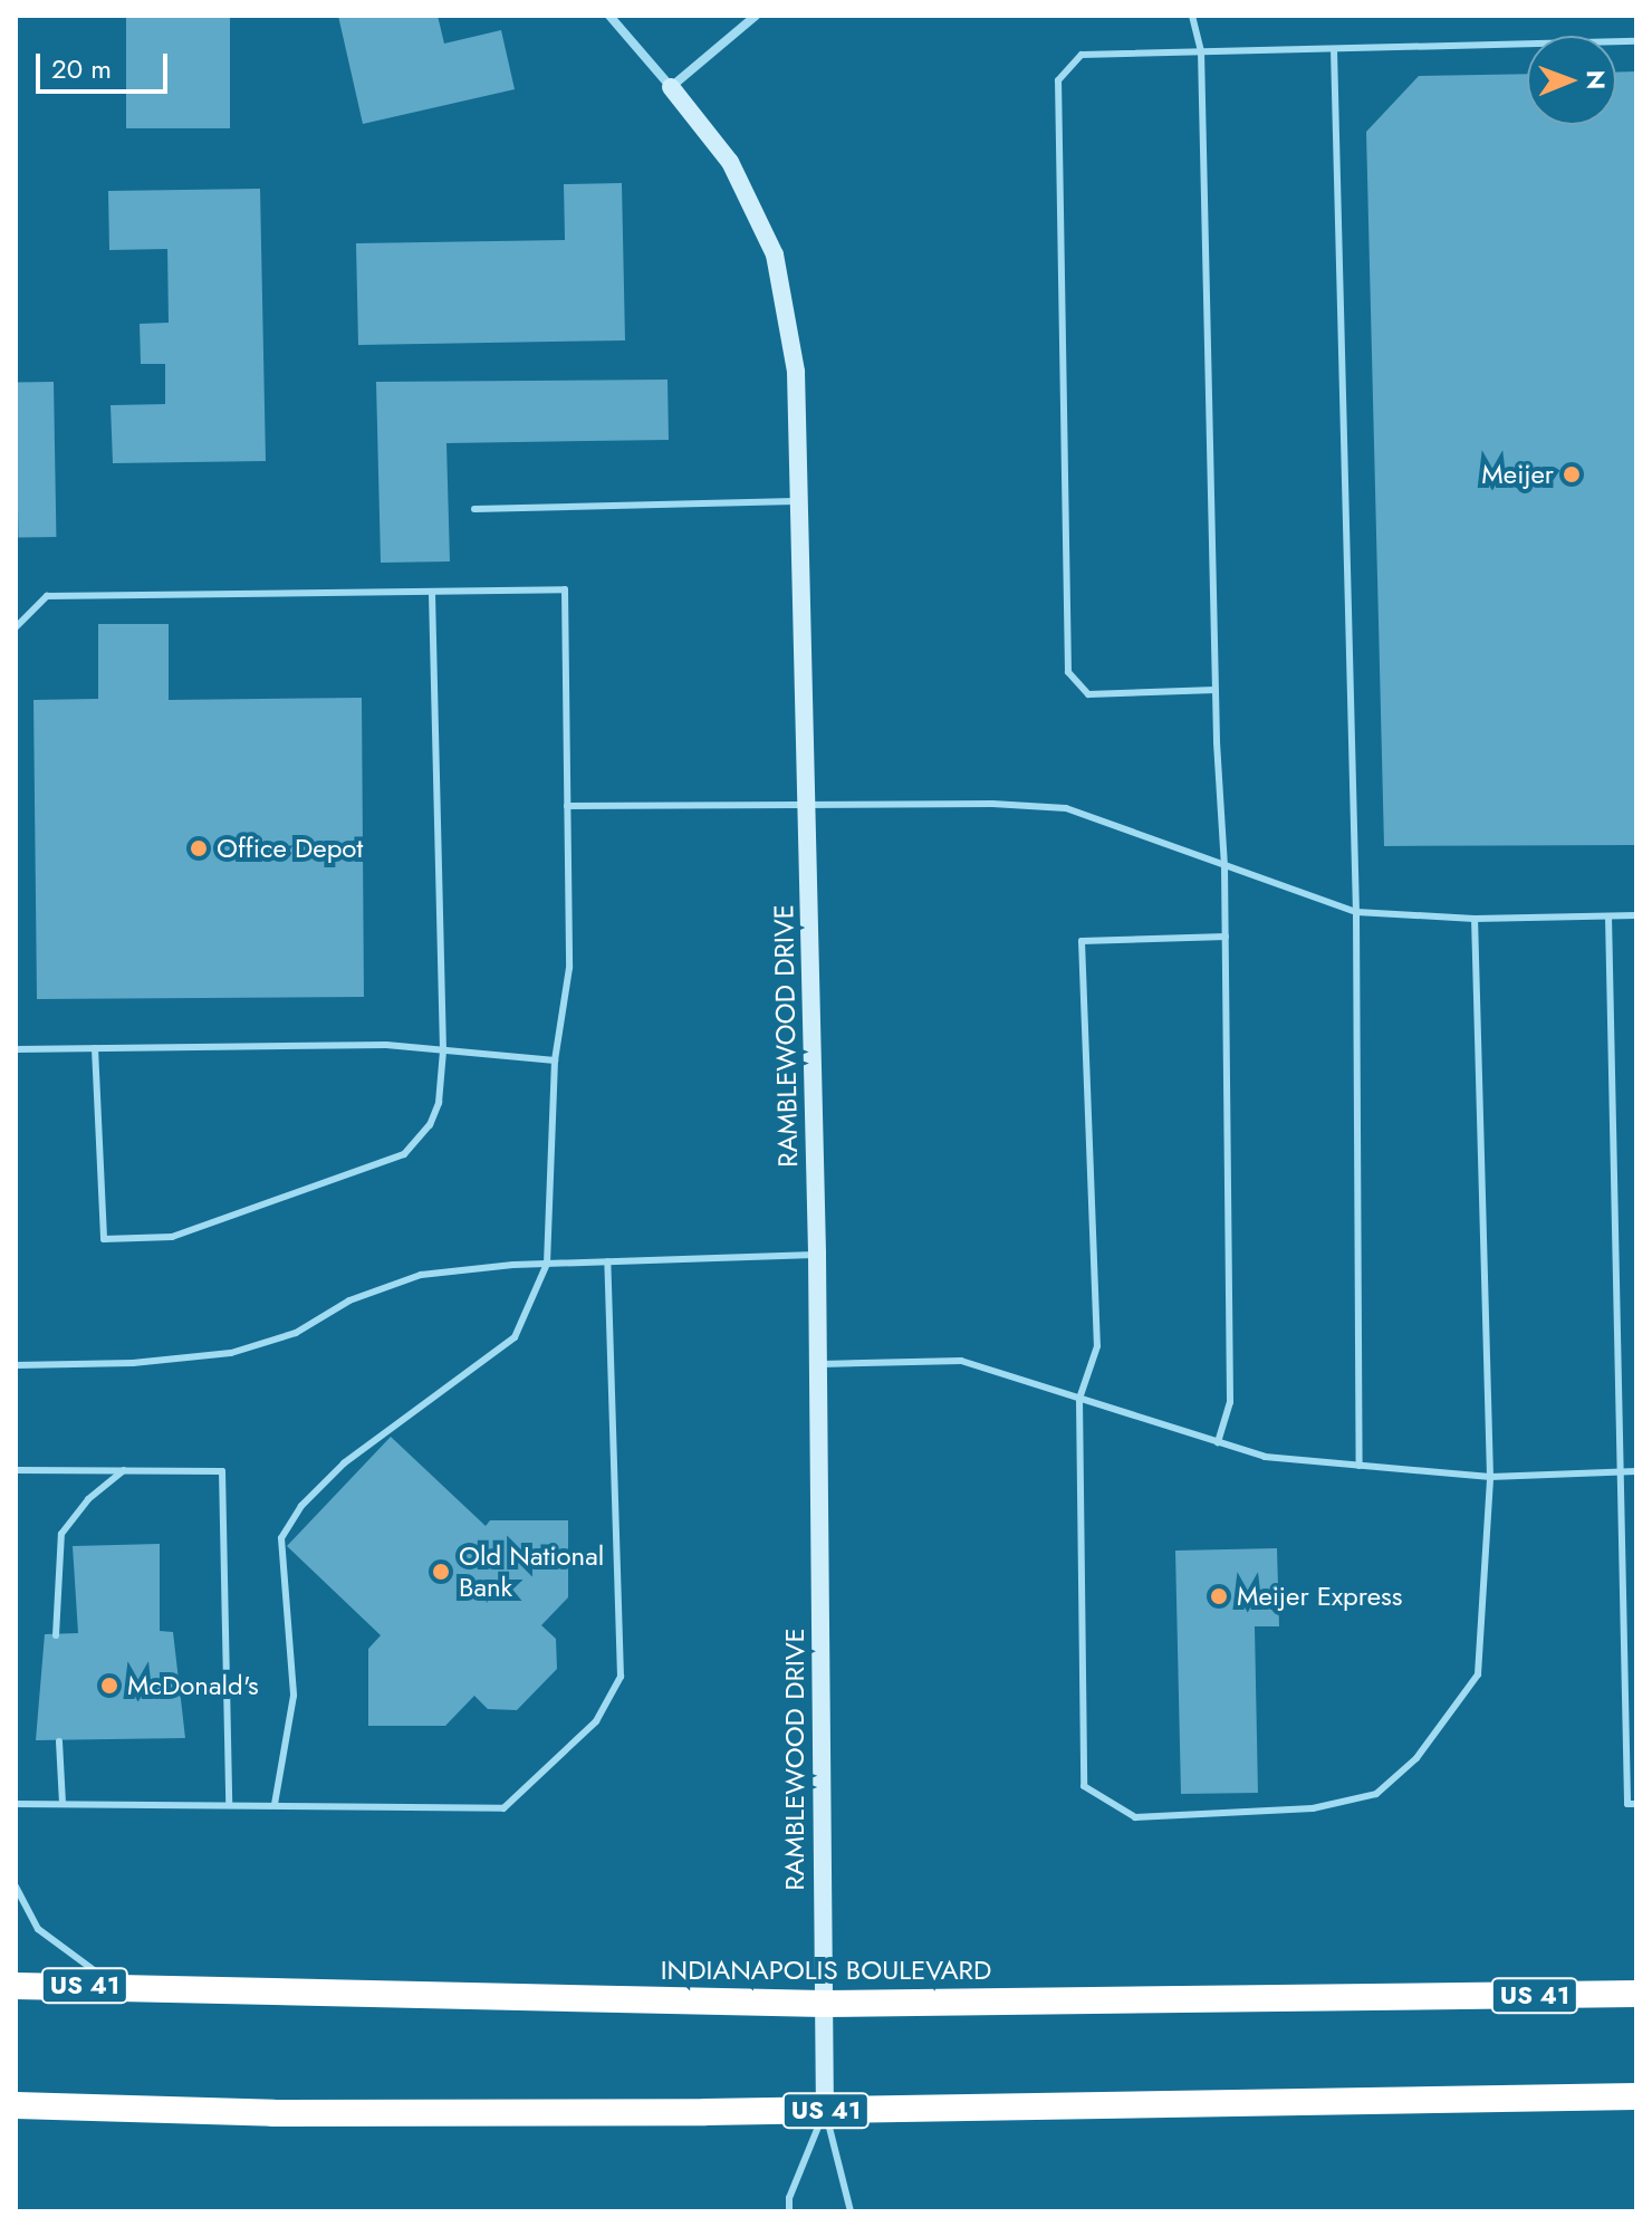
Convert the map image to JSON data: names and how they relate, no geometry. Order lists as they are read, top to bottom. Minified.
{"streets":{"highway":["INDIANAPOLIS BOULEVARD","US 41"],"street":["RAMBLEWOOD DRIVE"]},"crossings":[["RAMBLEWOOD DRIVE","INDIANAPOLIS BOULEVARD"],["RAMBLEWOOD DRIVE","US 41"]],"places":["Meijer","Office Depot","Old National Bank","Meijer Express","McDonald's"],"scale_bar":"20 m","north":"right"}
